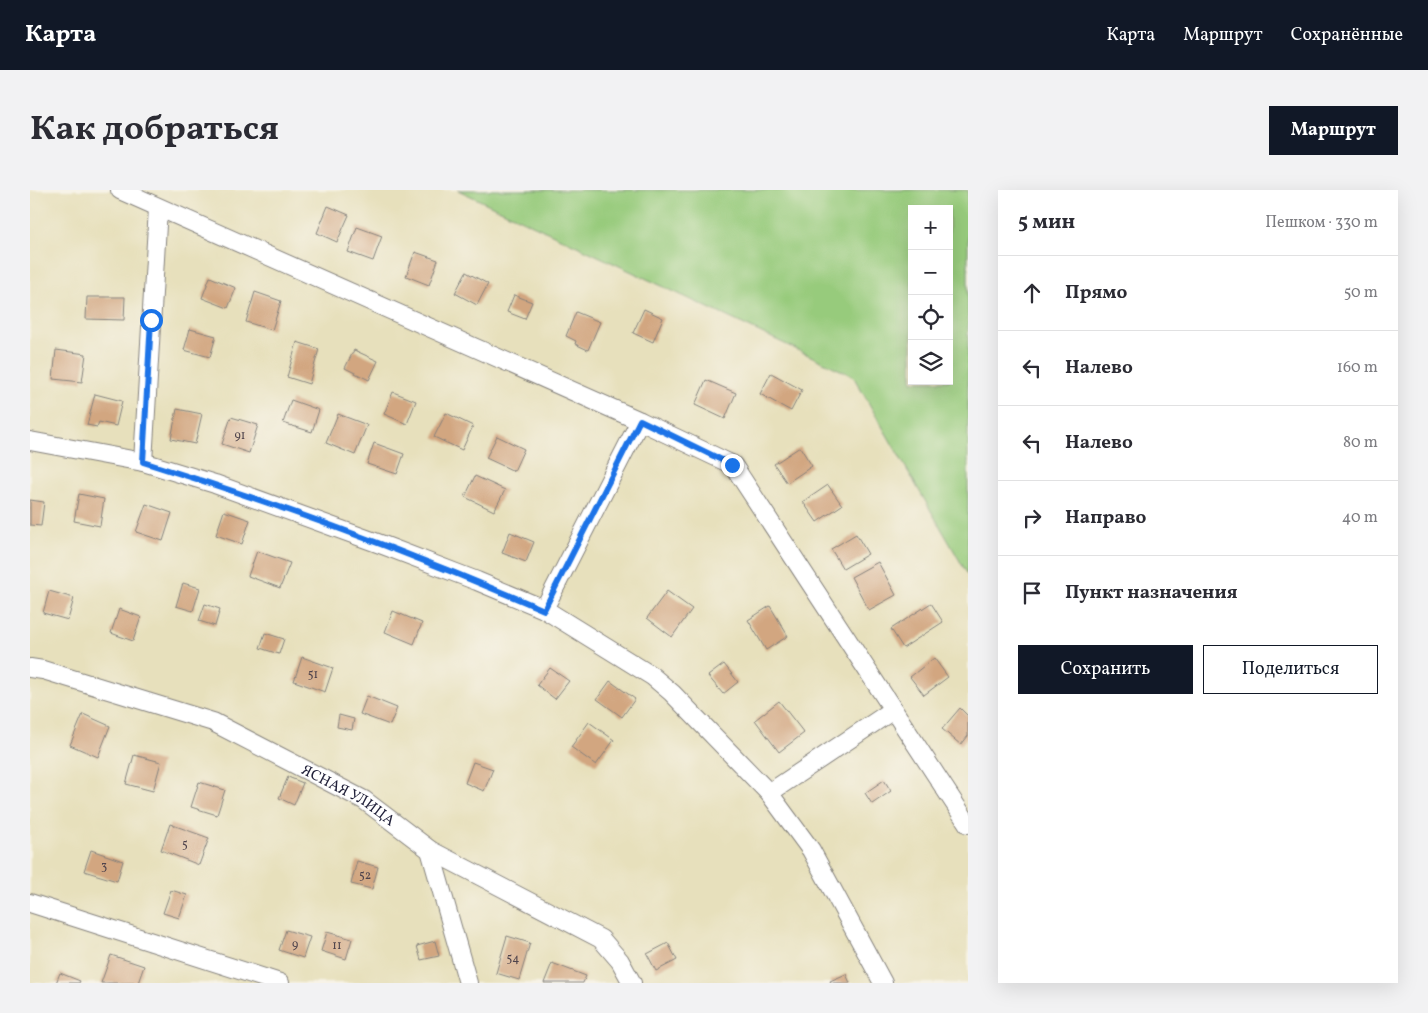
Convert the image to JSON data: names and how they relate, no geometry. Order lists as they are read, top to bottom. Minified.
{"streets":{"street":["ЯСНАЯ УЛИЦА"]},"house_numbers":["91","51","5","3","52","9","11","54"],"page":{"header":"Карта","nav":["Карта","Маршрут","Сохранённые"],"title":"Как добраться","buttons":["Маршрут",["Сохранить","Поделиться"]],"heading":["5 мин","Пешком · 330 m"],"map_buttons":["+","−"],"list":[["Прямо","50 m"],["Налево","160 m"],["Налево","80 m"],["Направо","40 m"],"Пункт назначения"]}}
